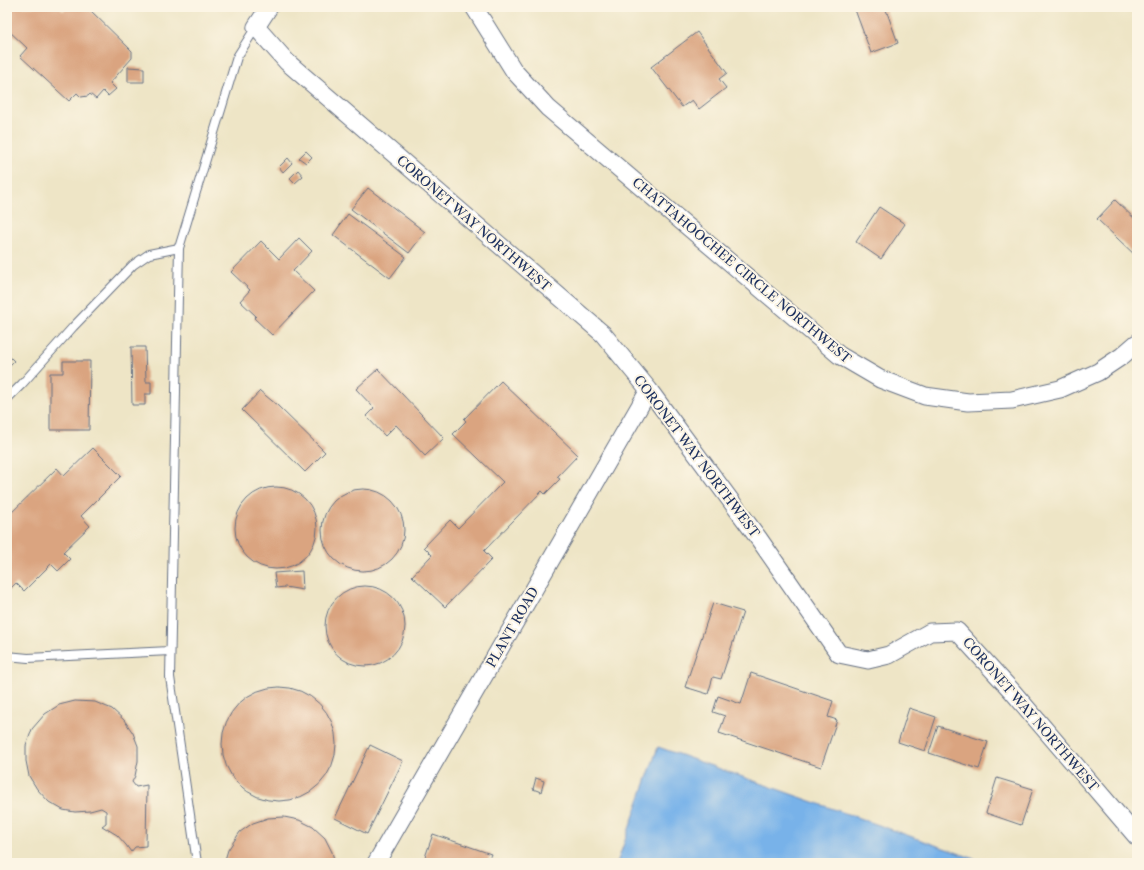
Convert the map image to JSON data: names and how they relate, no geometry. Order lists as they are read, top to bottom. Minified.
{"streets":{"street":["CORONET WAY NORTHWEST","CHATTAHOOCHEE CIRCLE NORTHWEST","PLANT ROAD"]},"crossings":[["CORONET WAY NORTHWEST","PLANT ROAD"]]}
